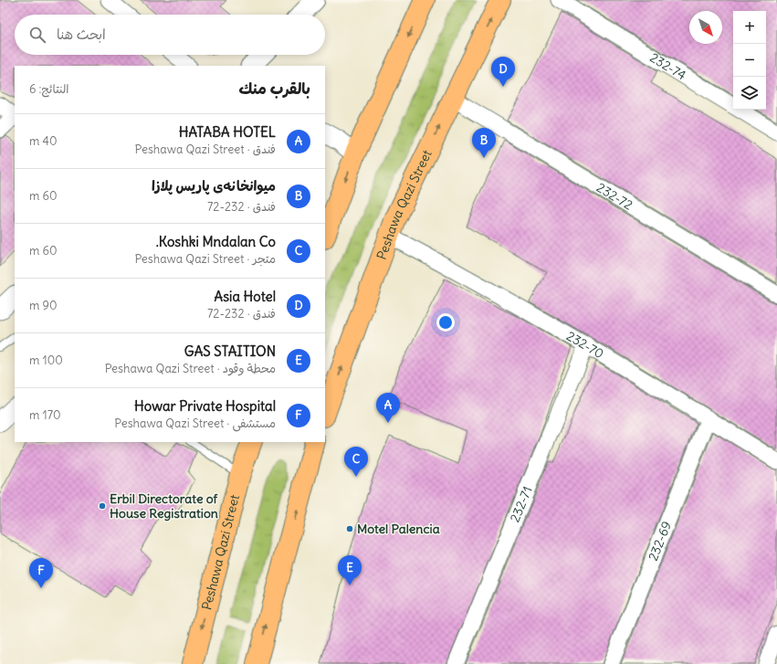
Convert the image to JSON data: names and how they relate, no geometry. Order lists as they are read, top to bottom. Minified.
{"streets":{"highway":["Peshawa Qazi Street"],"street":["232-74","232-72","232-70","232-71","232-69"]},"crossings":[["232-72","Peshawa Qazi Street"],["Peshawa Qazi Street","232-70"],["232-70","232-71"],["232-70","232-69"]],"places":["Erbil Directorate of House Registration","Motel Palencia"],"north":"bottom right","page":{"map_buttons":["+","−"],"search":"ابحث هنا","pins":["D","B","A","C","E","F"],"heading":["بالقرب منك","النتائج: 6"],"list":[{"mark":"A","name":"HATABA HOTEL","note":"فندق · Peshawa Qazi Street","value":"40 m"},{"mark":"B","name":"میوانخانەی پاریس پلازا","note":"فندق · 232-72","value":"60 m"},{"mark":"C","name":"Koshki Mndalan Co.","note":"متجر · Peshawa Qazi Street","value":"60 m"},{"mark":"D","name":"Asia Hotel","note":"فندق · 232-72","value":"90 m"},{"mark":"E","name":"GAS STAITION","note":"محطة وقود · Peshawa Qazi Street","value":"100 m"},{"mark":"F","name":"Howar Private Hospital","note":"مستشفى · Peshawa Qazi Street","value":"170 m"}]}}
